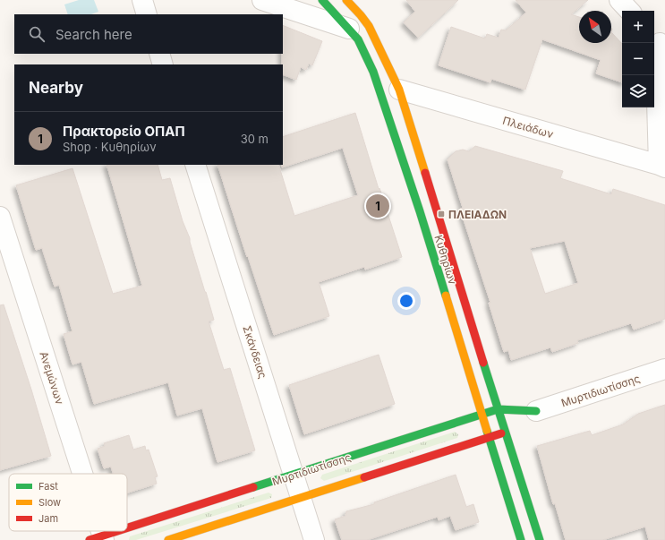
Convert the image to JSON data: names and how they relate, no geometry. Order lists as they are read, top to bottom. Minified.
{"streets":{"street":["Πλειάδων","Κυθηρίων","Σκάνδειας","Ανεμώνων","Μυρτιδιωτίσσης"]},"crossings":[["Πλειάδων","Κυθηρίων"],["Κυθηρίων","Μυρτιδιωτίσσης"],["Σκάνδειας","Μυρτιδιωτίσσης"]],"places":{"transit":["ΠΛΕΙΑΔΩΝ"]},"legend":["Fast","Slow","Jam"],"north":"top left","page":{"map_buttons":["+","−"],"search":"Search here","heading":"Nearby","list":[{"mark":"1","name":"Πρακτορείο ΟΠΑΠ","note":"Shop · Κυθηρίων","value":"30 m"}],"pins":"1"}}
